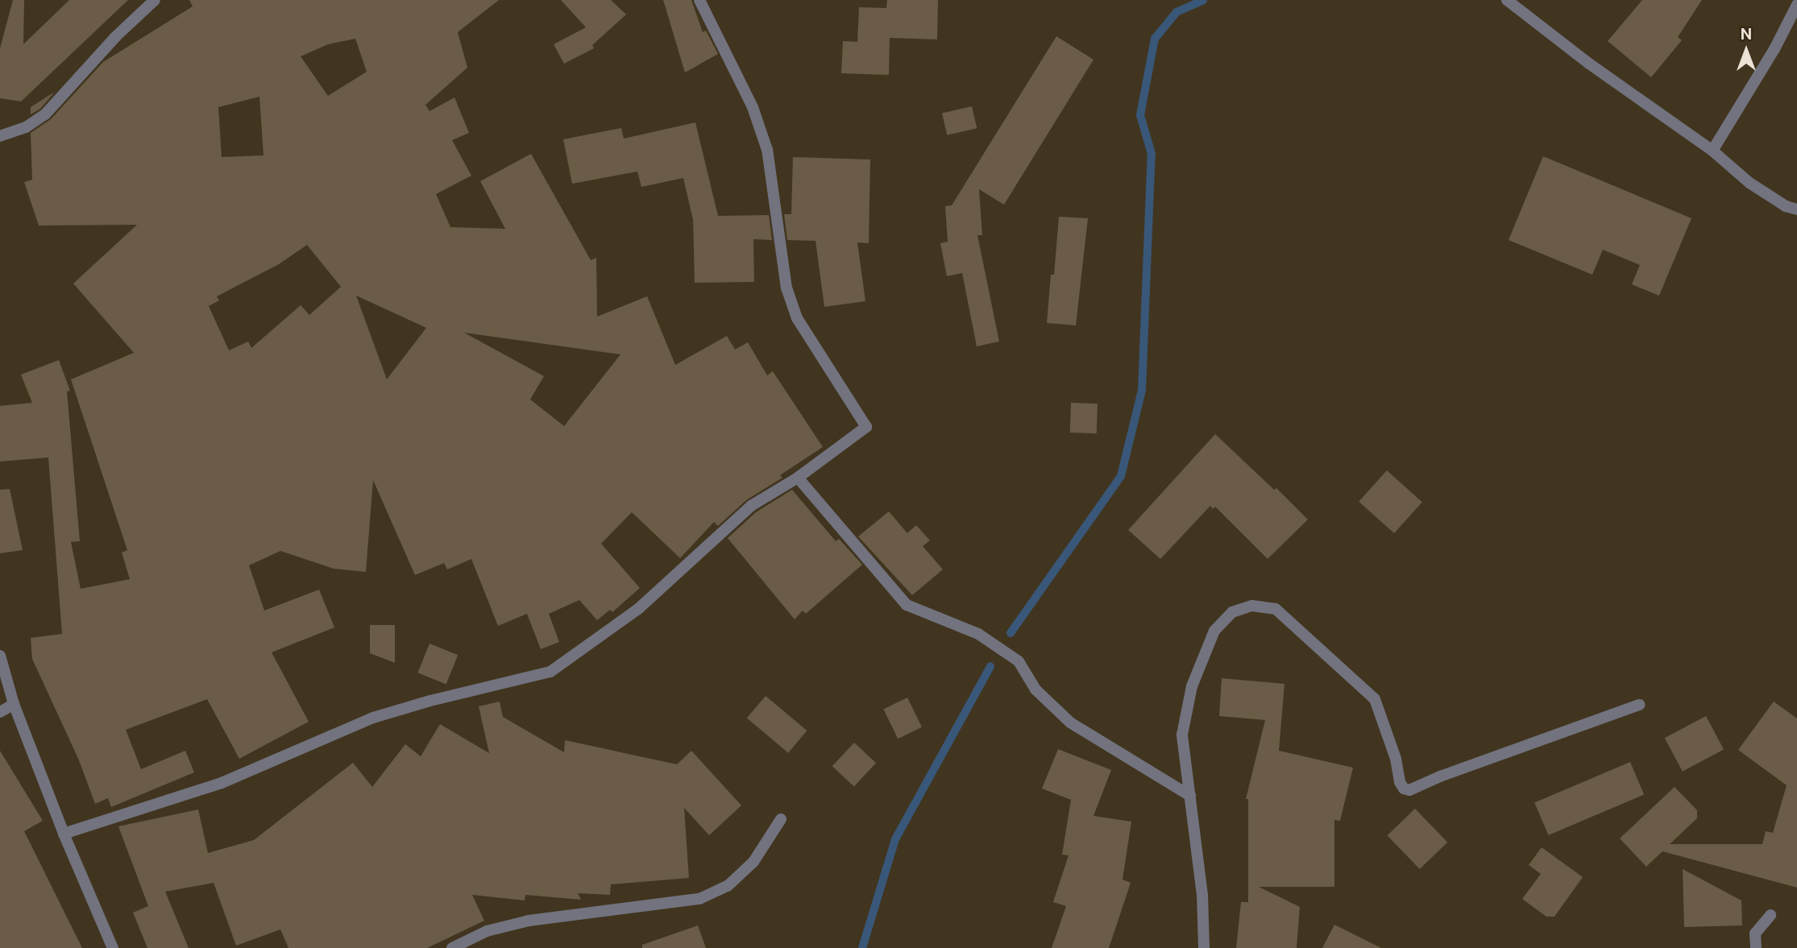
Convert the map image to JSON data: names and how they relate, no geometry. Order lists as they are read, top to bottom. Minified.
{"north":"top"}
